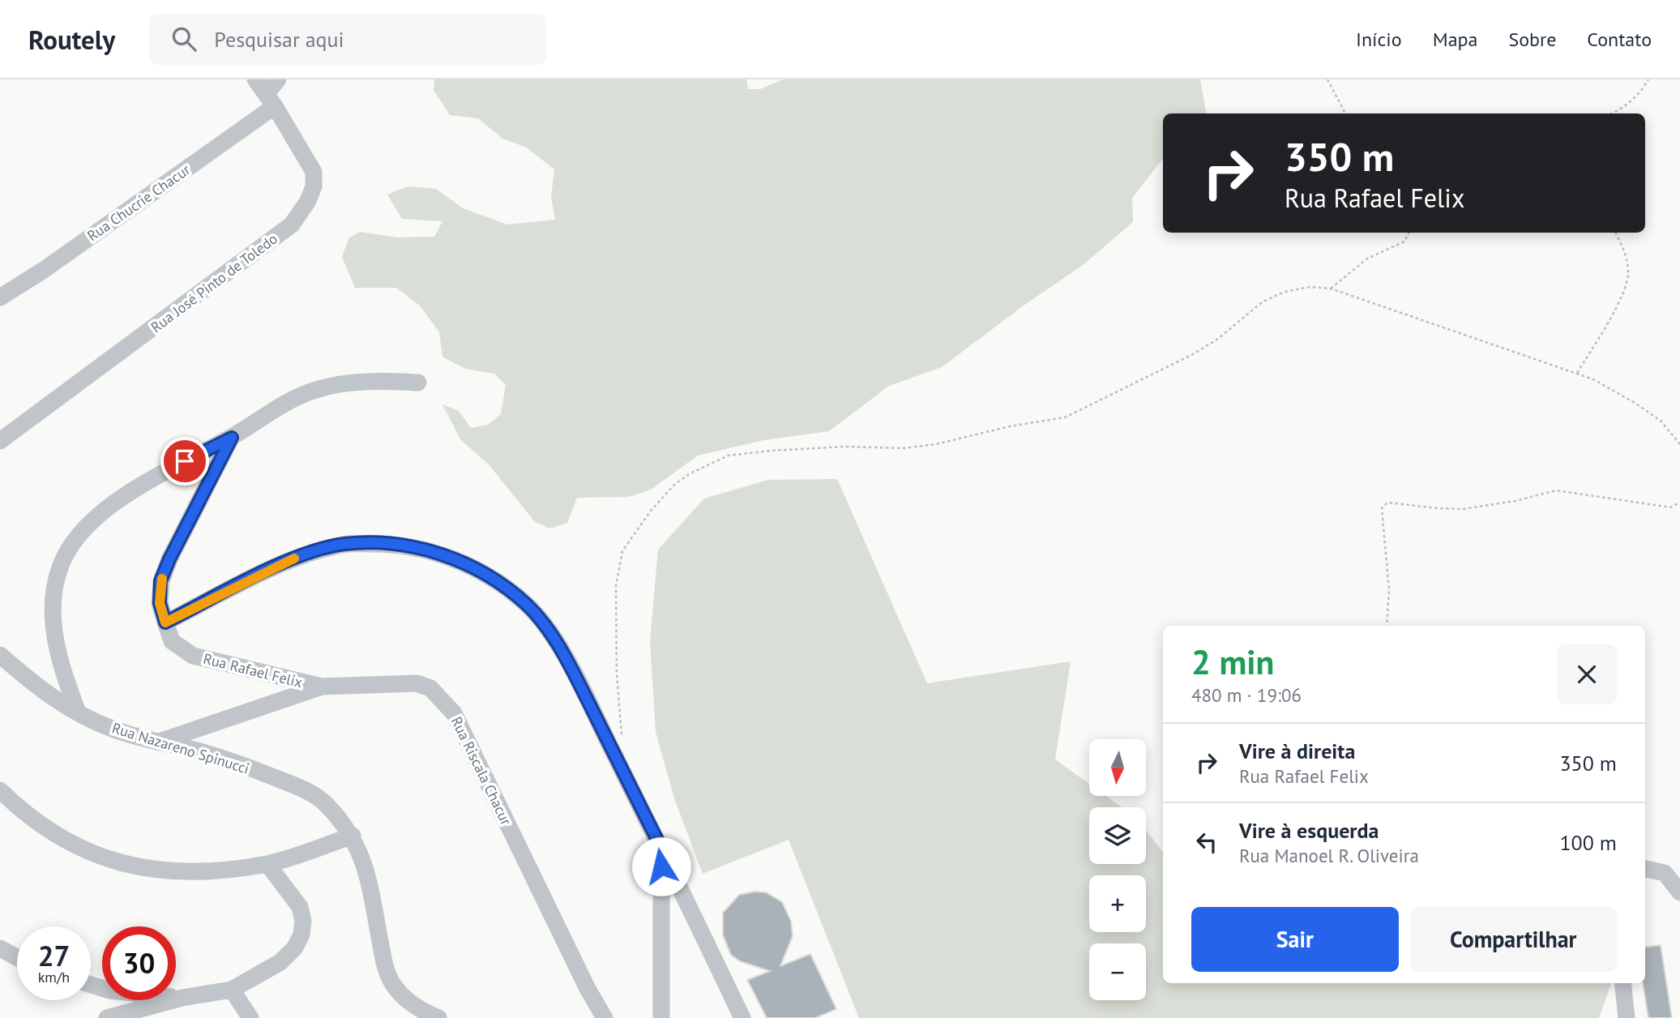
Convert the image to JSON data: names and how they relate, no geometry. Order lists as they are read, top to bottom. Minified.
{"streets":{"street":["Rua Chucrie Chacur","Rua José Pinto de Toledo","Rua Rafael Felix","Rua Nazareno Spinucci","Rua Riscala Chacur"]},"crossings":[["Rua Chucrie Chacur","Rua José Pinto de Toledo"],["Rua Rafael Felix","Rua Riscala Chacur"],["Rua Nazareno Spinucci","Rua Riscala Chacur"]],"north":"bottom","page":{"header":"Routely","search":"Pesquisar aqui","nav":["Início","Mapa","Sobre","Contato"],"turn":["350 m","Rua Rafael Felix"],"heading":["2 min","480 m · 19:06"],"list":[{"name":"Vire à direita","note":"Rua Rafael Felix","value":"350 m"},{"name":"Vire à esquerda","note":"Rua Manoel R. Oliveira","value":"100 m"}],"map_buttons":["+","−"],"buttons":["Sair","Compartilhar"],"speed":"27 km/h","limit":"30"}}
